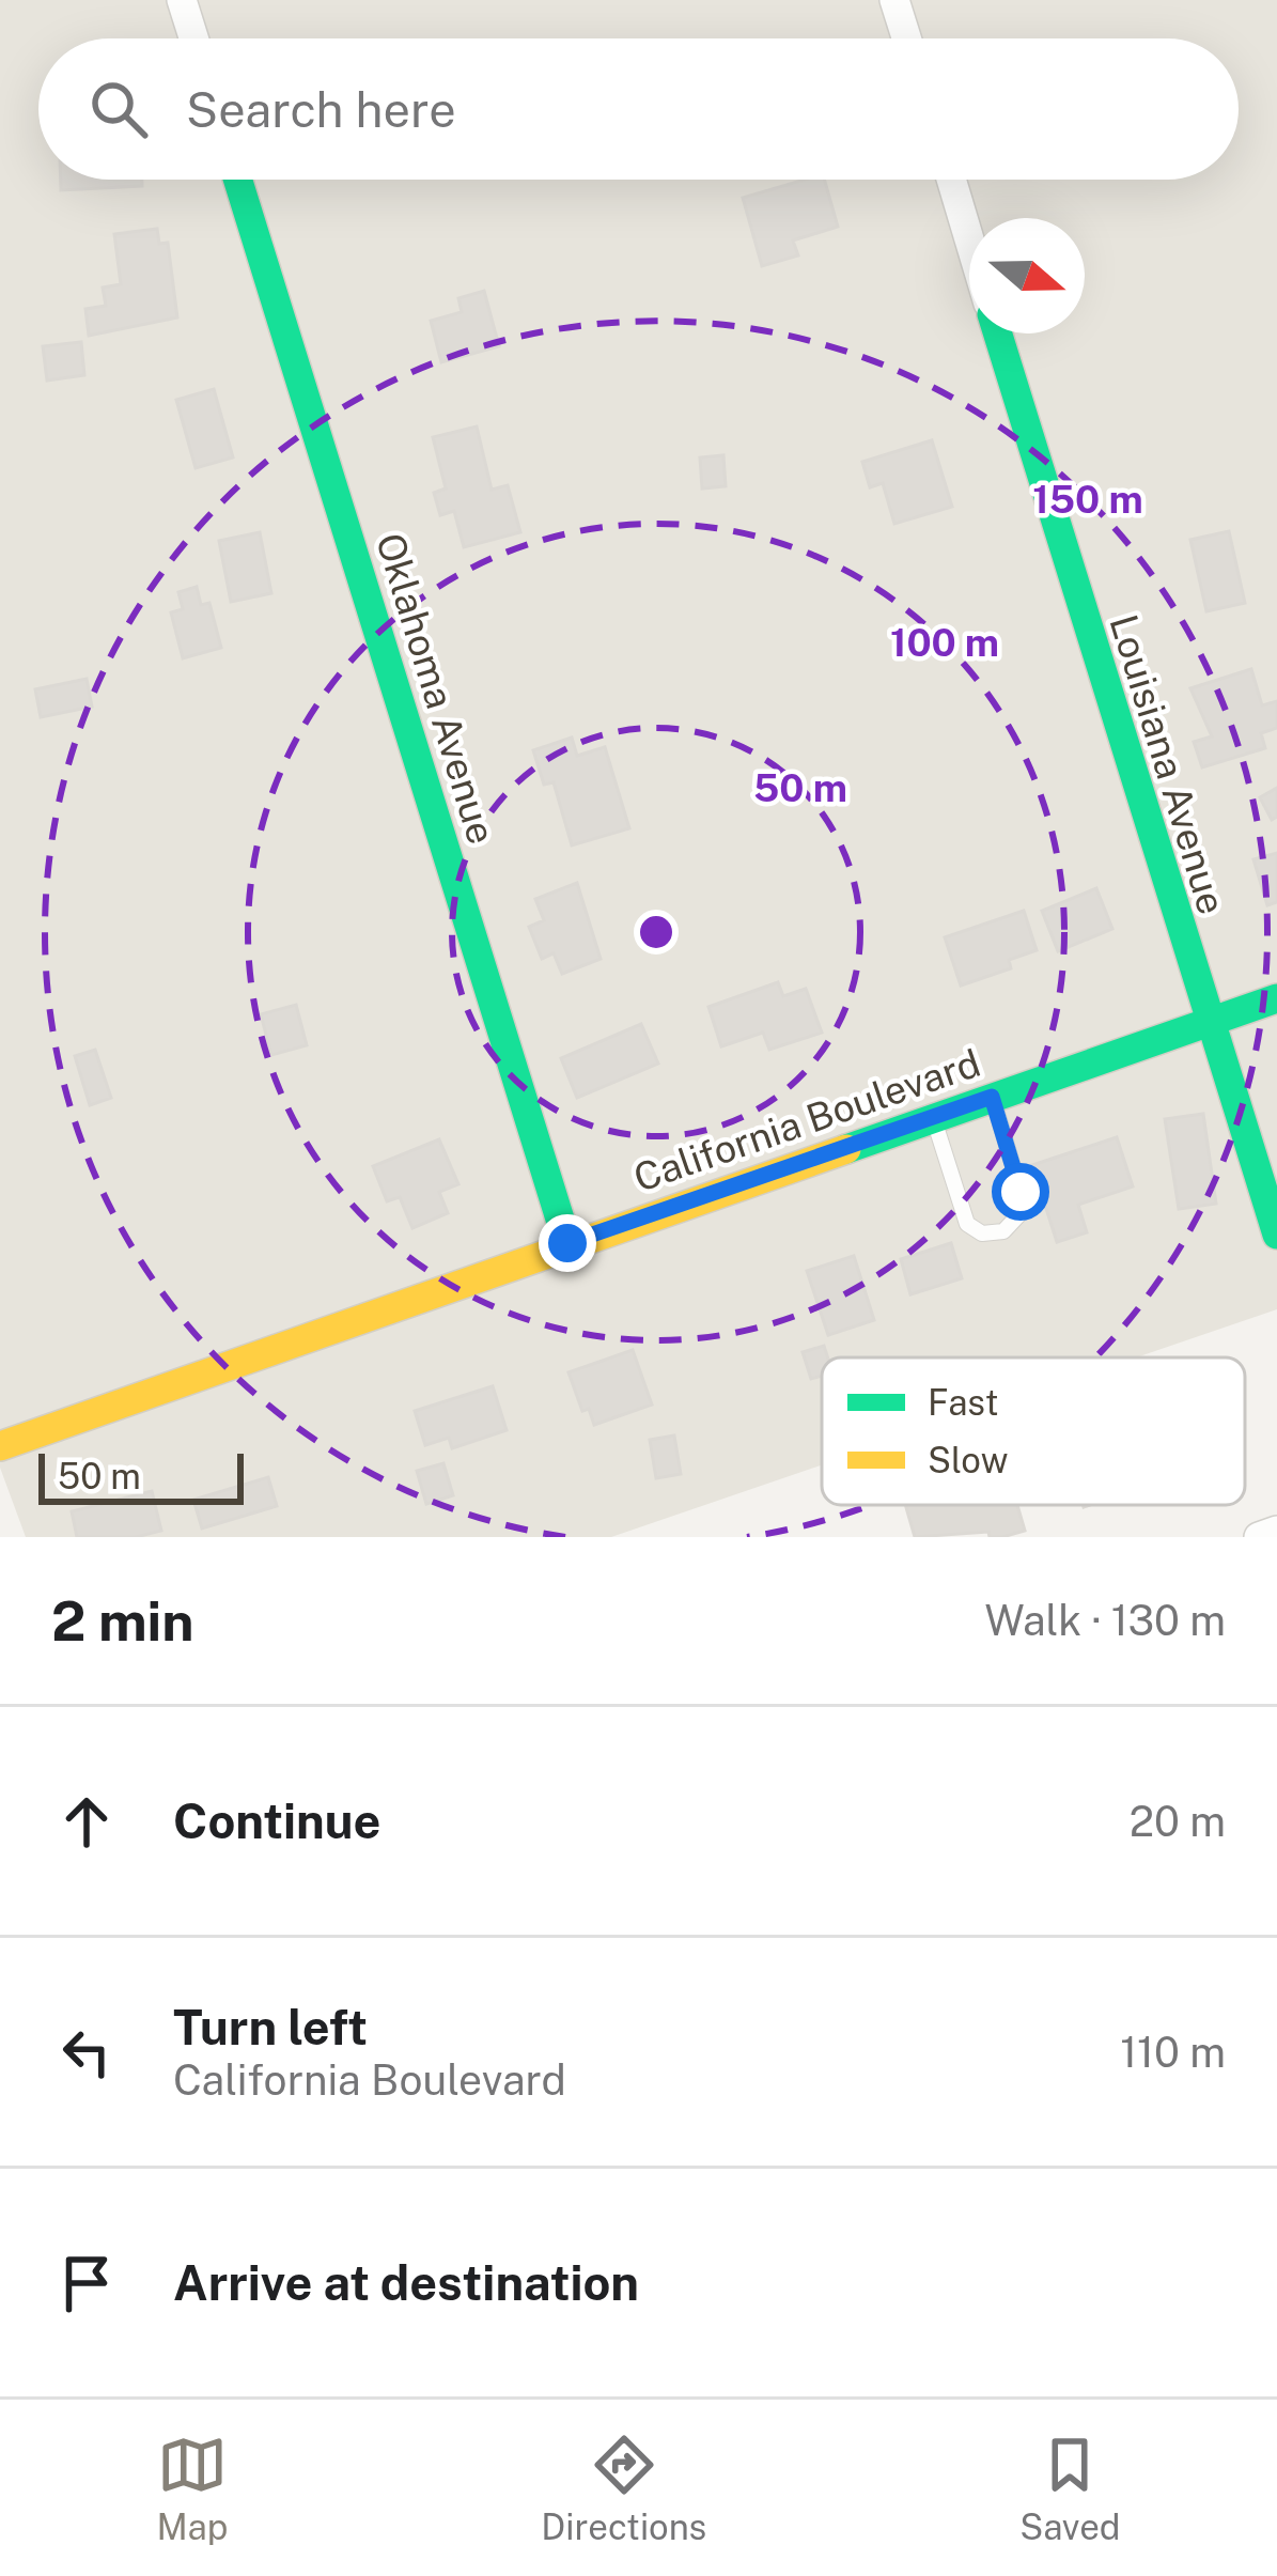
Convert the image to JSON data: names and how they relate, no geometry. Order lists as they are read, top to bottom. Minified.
{"streets":{"street":["Oklahoma Avenue","Louisiana Avenue","California Boulevard"]},"crossings":[["Oklahoma Avenue","California Boulevard"],["Louisiana Avenue","California Boulevard"]],"legend":["Fast","Slow"],"scale_bar":"50 m","north":"right","page":{"search":"Search here","scale":"50 m","heading":["2 min","Walk · 130 m"],"list":[["Continue","20 m"],["Turn left","California Boulevard","110 m"],"Arrive at destination"],"nav":["Map","Directions","Saved"]},"rings":["150 m","100 m","50 m"]}
